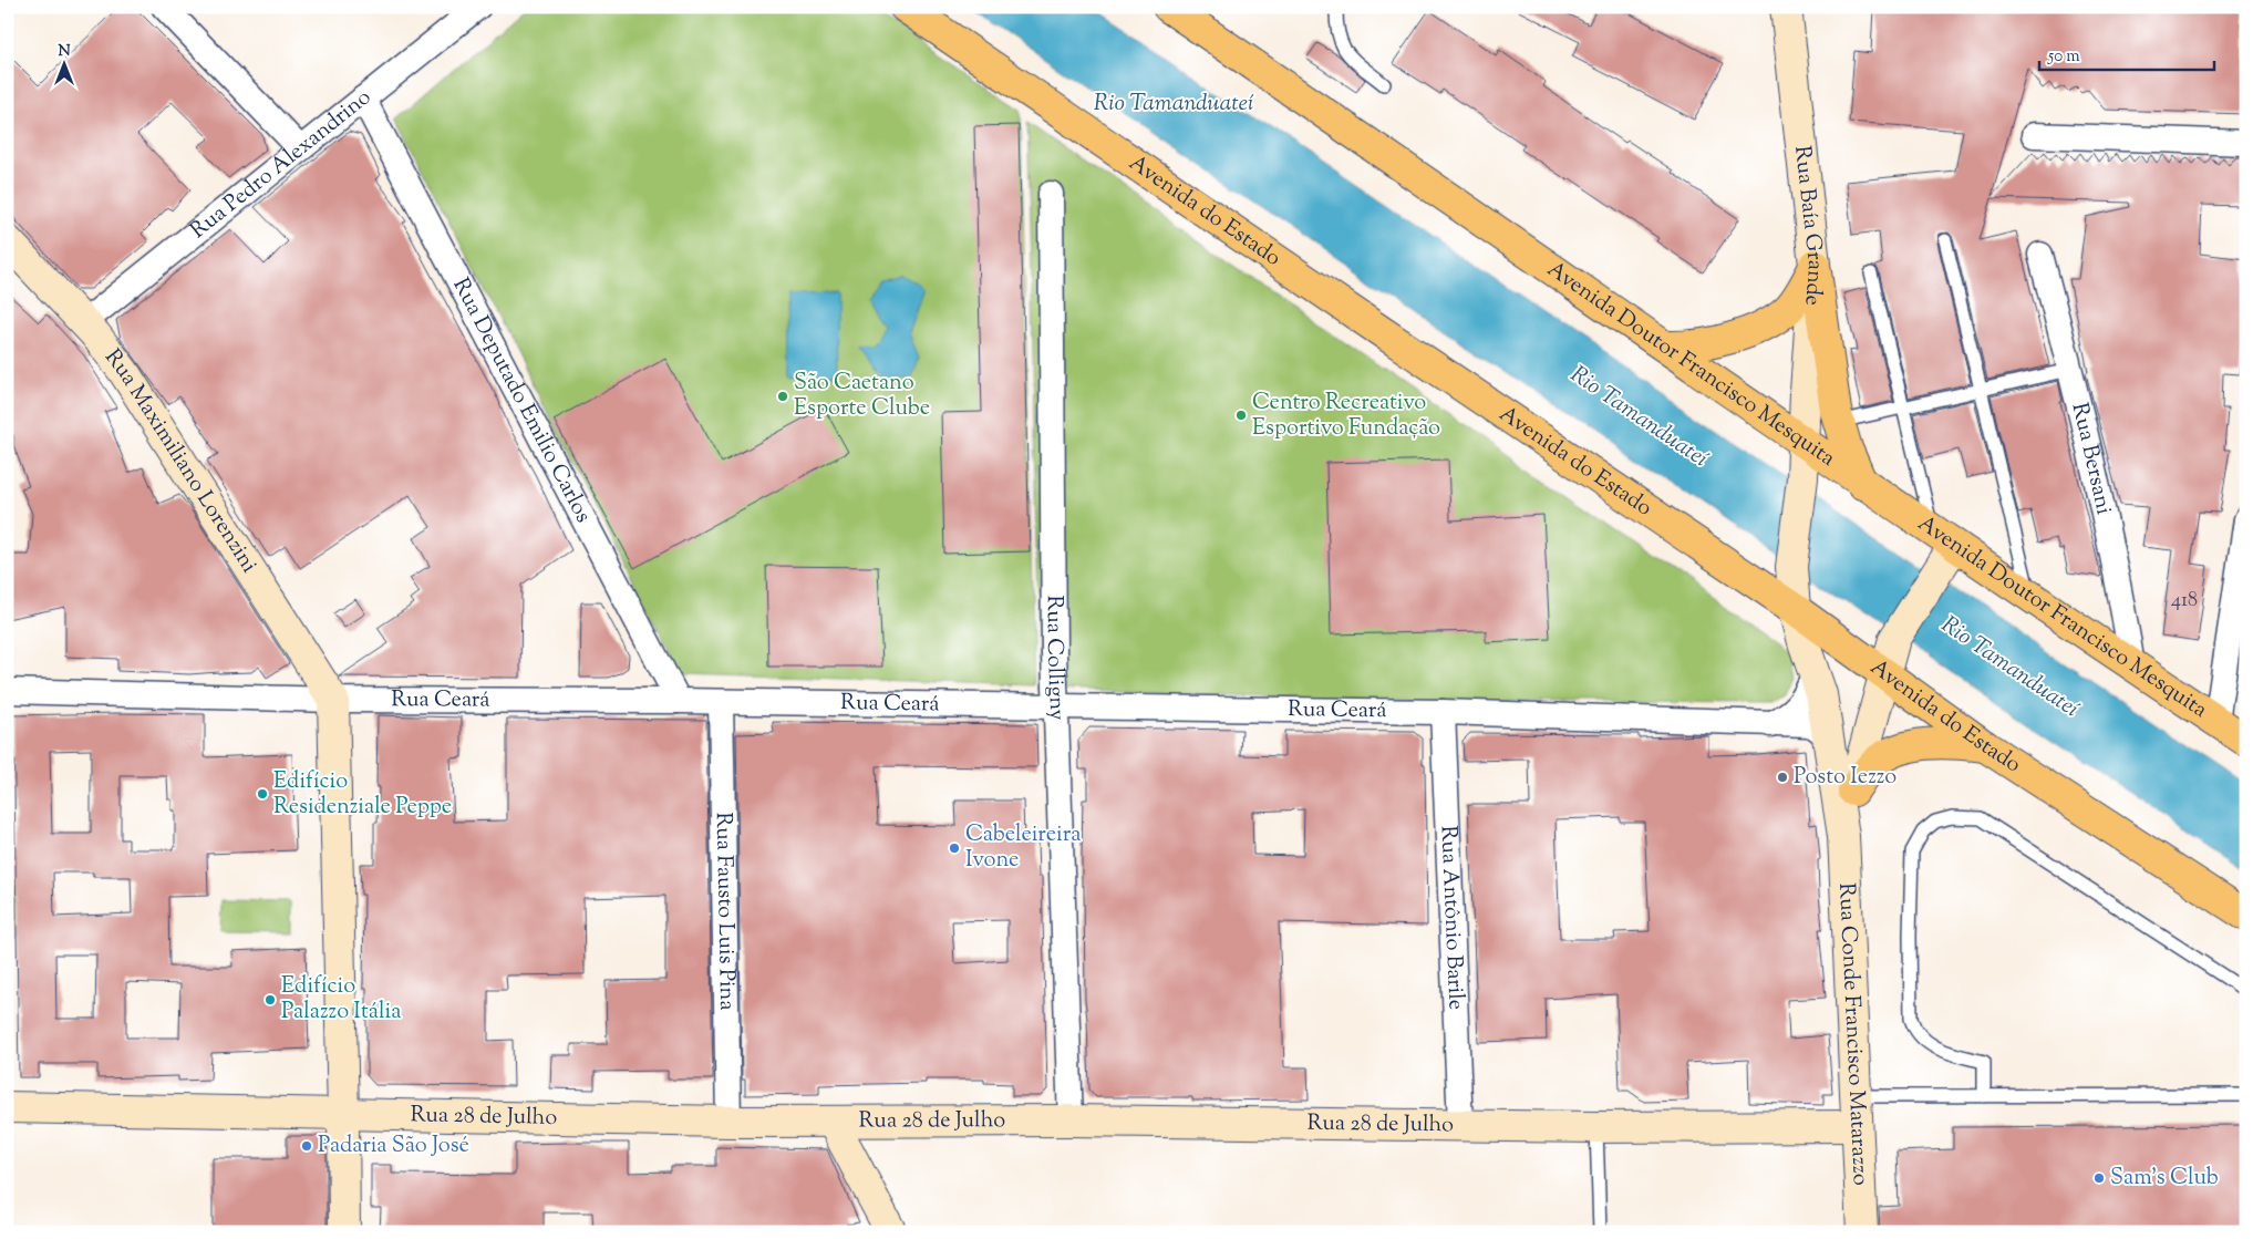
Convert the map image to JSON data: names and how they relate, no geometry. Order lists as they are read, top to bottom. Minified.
{"streets":{"highway":["Avenida do Estado","Avenida Doutor Francisco Mesquita"],"street":["Rua Pedro Alexandrino","Rua Baía Grande","Rua Deputado Emilio Carlos","Rua Bersani","Rua Maximiliano Lorenzini","Rua Colligny","Rua Ceará","Rua Fausto Luis Pina","Rua Antônio Barile","Rua Conde Francisco Matarazzo","Rua 28 de Julho"]},"crossings":[["Rua Pedro Alexandrino","Rua Deputado Emilio Carlos"],["Rua Pedro Alexandrino","Rua Maximiliano Lorenzini"],["Avenida do Estado","Rua Conde Francisco Matarazzo"],["Rua Baía Grande","Avenida Doutor Francisco Mesquita"],["Rua Baía Grande","Rua Conde Francisco Matarazzo"],["Avenida Doutor Francisco Mesquita","Rua Bersani"],["Avenida Doutor Francisco Mesquita","Rua Conde Francisco Matarazzo"],["Rua Deputado Emilio Carlos","Rua Ceará"],["Rua Maximiliano Lorenzini","Rua Ceará"],["Rua Colligny","Rua Ceará"],["Rua Colligny","Rua 28 de Julho"],["Rua Ceará","Rua Fausto Luis Pina"],["Rua Ceará","Rua Antônio Barile"],["Rua Ceará","Rua Conde Francisco Matarazzo"],["Rua Fausto Luis Pina","Rua 28 de Julho"],["Rua Antônio Barile","Rua 28 de Julho"],["Rua Conde Francisco Matarazzo","Rua 28 de Julho"]],"water":["Rio Tamanduateí"],"places":["São Caetano Esporte Clube","Centro Recreativo Esportivo Fundação","Posto Iezzo","Edifício Residenziale Peppe","Cabeleireira Ivone","Edifício Palazzo Itália","Padaria São José","Sam's Club"],"house_numbers":["418"],"scale_bar":"50 m","north":"top"}
